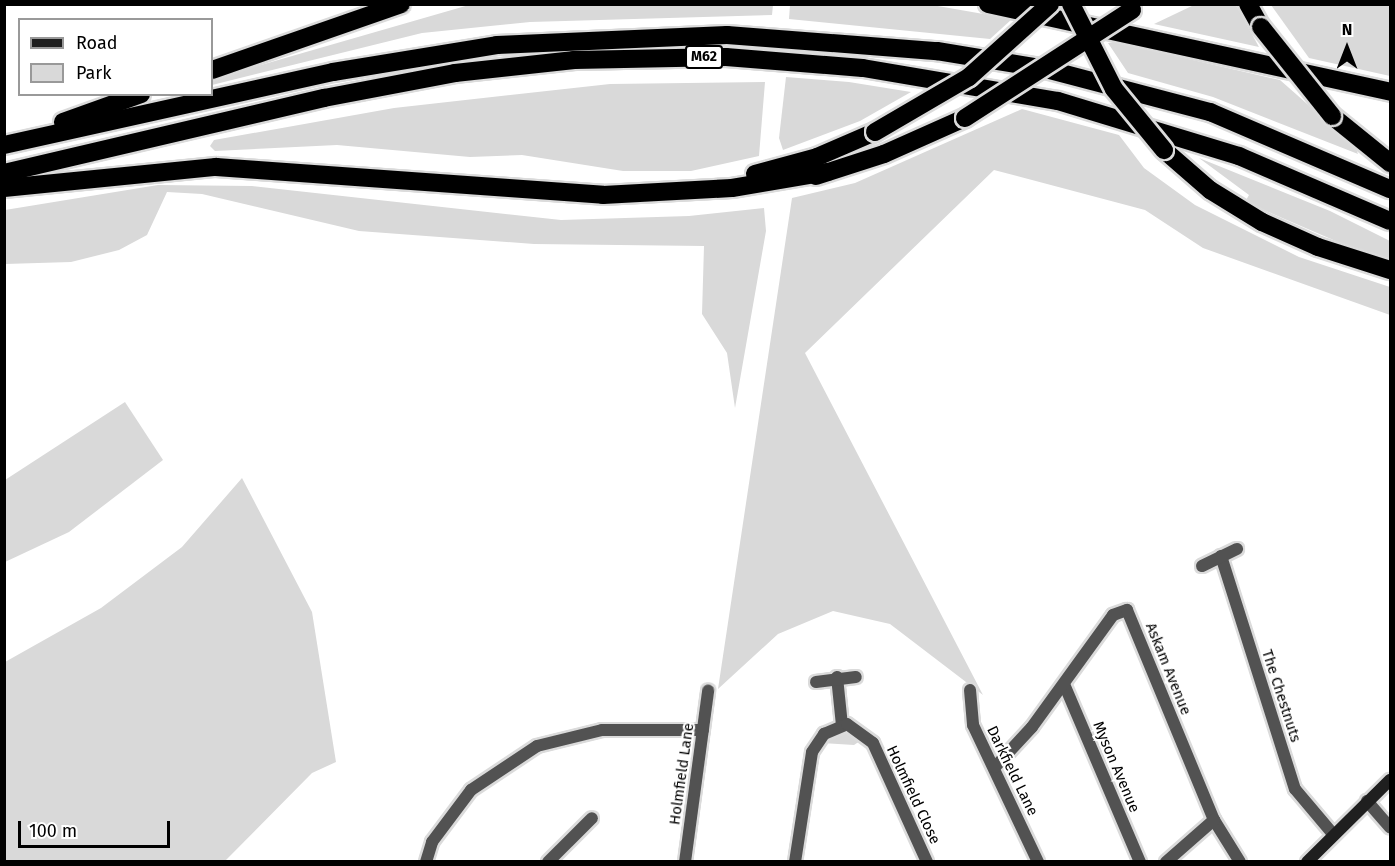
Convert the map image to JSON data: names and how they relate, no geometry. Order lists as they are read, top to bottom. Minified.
{"streets":{"highway":["M62"],"street":["Askam Avenue","The Chestnuts","Myson Avenue","Darkfield Lane","Holmfield Lane","Holmfield Close"]},"crossings":[["Askam Avenue","Myson Avenue"],["Askam Avenue","Darkfield Lane"]],"legend":["Road","Park"],"scale_bar":"100 m","north":"top"}
